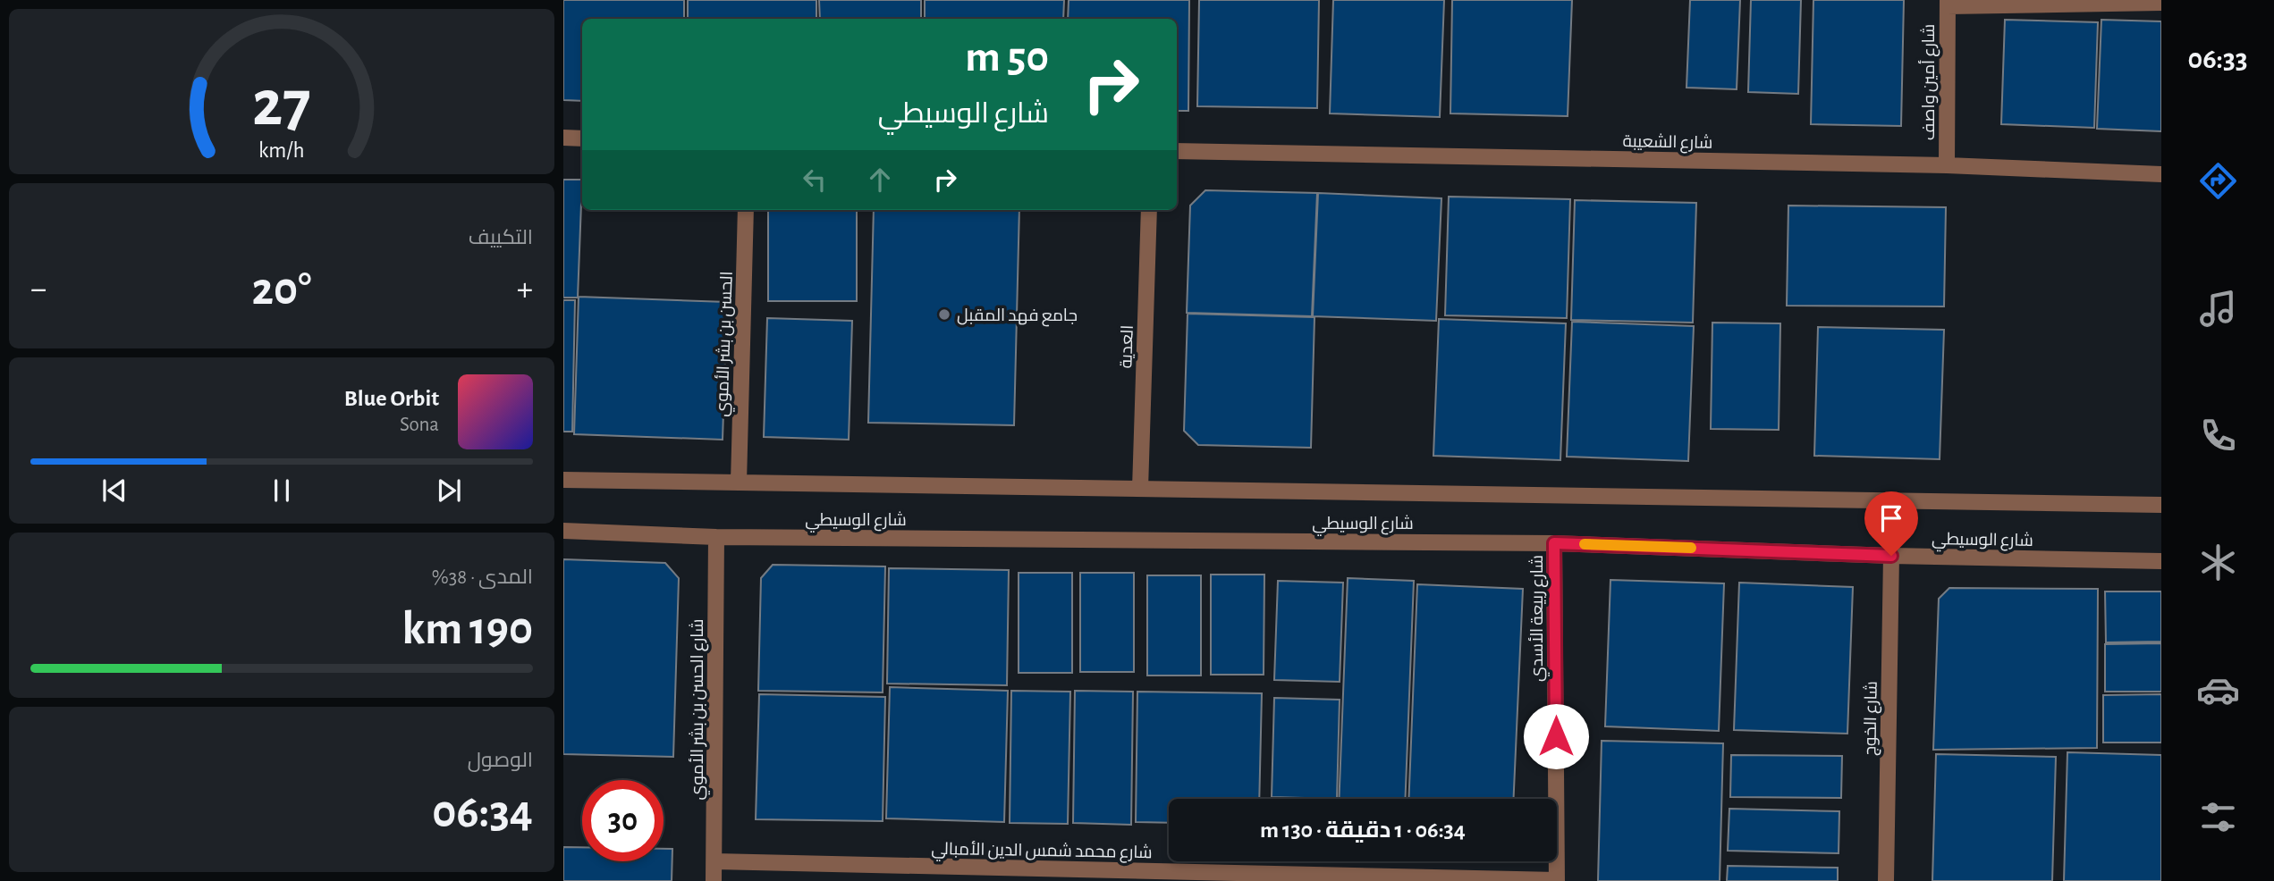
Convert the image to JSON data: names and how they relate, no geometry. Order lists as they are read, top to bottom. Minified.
{"streets":{"street":["شارع أمين واصف","شارع الشعيبة","الحسن بن بشر الأموي","العدية","شارع الوسيطي","شارع ربيعة الأسدي","شارع الحسن بن بشر الأموي","شارع الخوج","شارع محمد شمس الدين الأمبالي"]},"crossings":[["شارع أمين واصف","شارع الشعيبة"],["الحسن بن بشر الأموي","شارع الوسيطي"],["العدية","شارع الوسيطي"],["شارع الوسيطي","شارع ربيعة الأسدي"],["شارع الوسيطي","شارع الحسن بن بشر الأموي"],["شارع الوسيطي","شارع الخوج"],["شارع ربيعة الأسدي","شارع محمد شمس الدين الأمبالي"],["شارع الحسن بن بشر الأموي","شارع محمد شمس الدين الأمبالي"]],"places":["جامع فهد المقبل"],"page":{"tabs":"06:33","turn":["50 m","شارع الوسيطي"],"tile":["التكييف",["المدى · 38%","190 km"],["الوصول","06:34"]],"heat":["−","20°","+"],"song":["Blue Orbit","Sona"],"limit":"30","trip":"06:34 · 1 دقيقة · 130 m","gauge":["27","km/h"]}}
